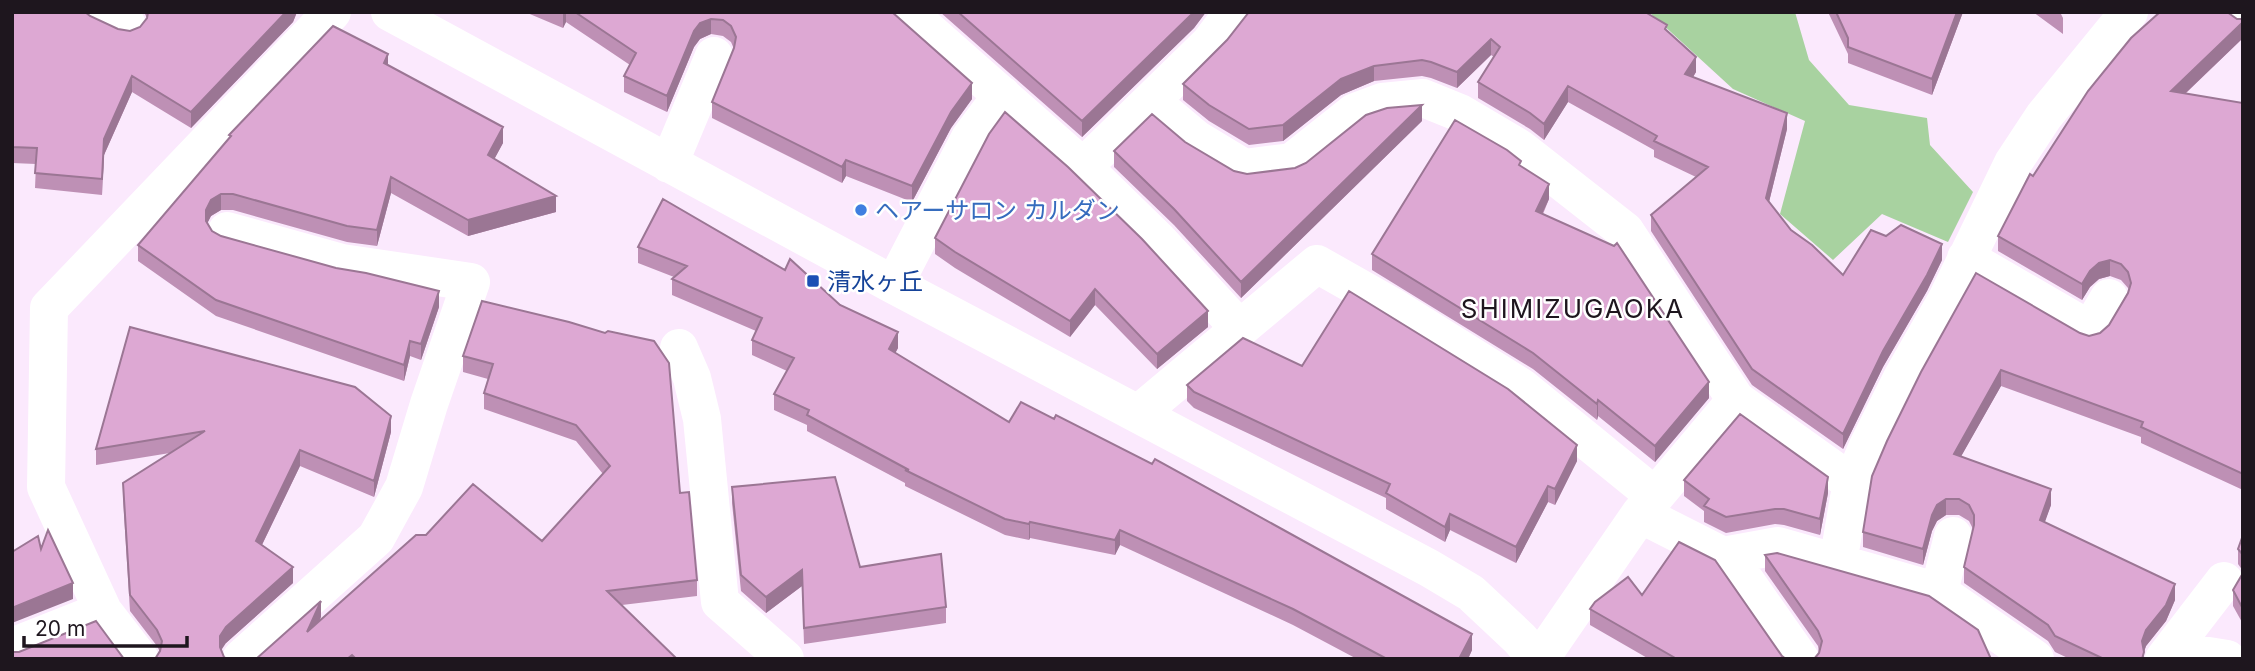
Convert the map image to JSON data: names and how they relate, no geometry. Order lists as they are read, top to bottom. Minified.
{"districts":["SHIMIZUGAOKA"],"places":{"other":["ヘアーサロン カルダン"],"transit":["清水ヶ丘"]},"scale_bar":"20 m"}
